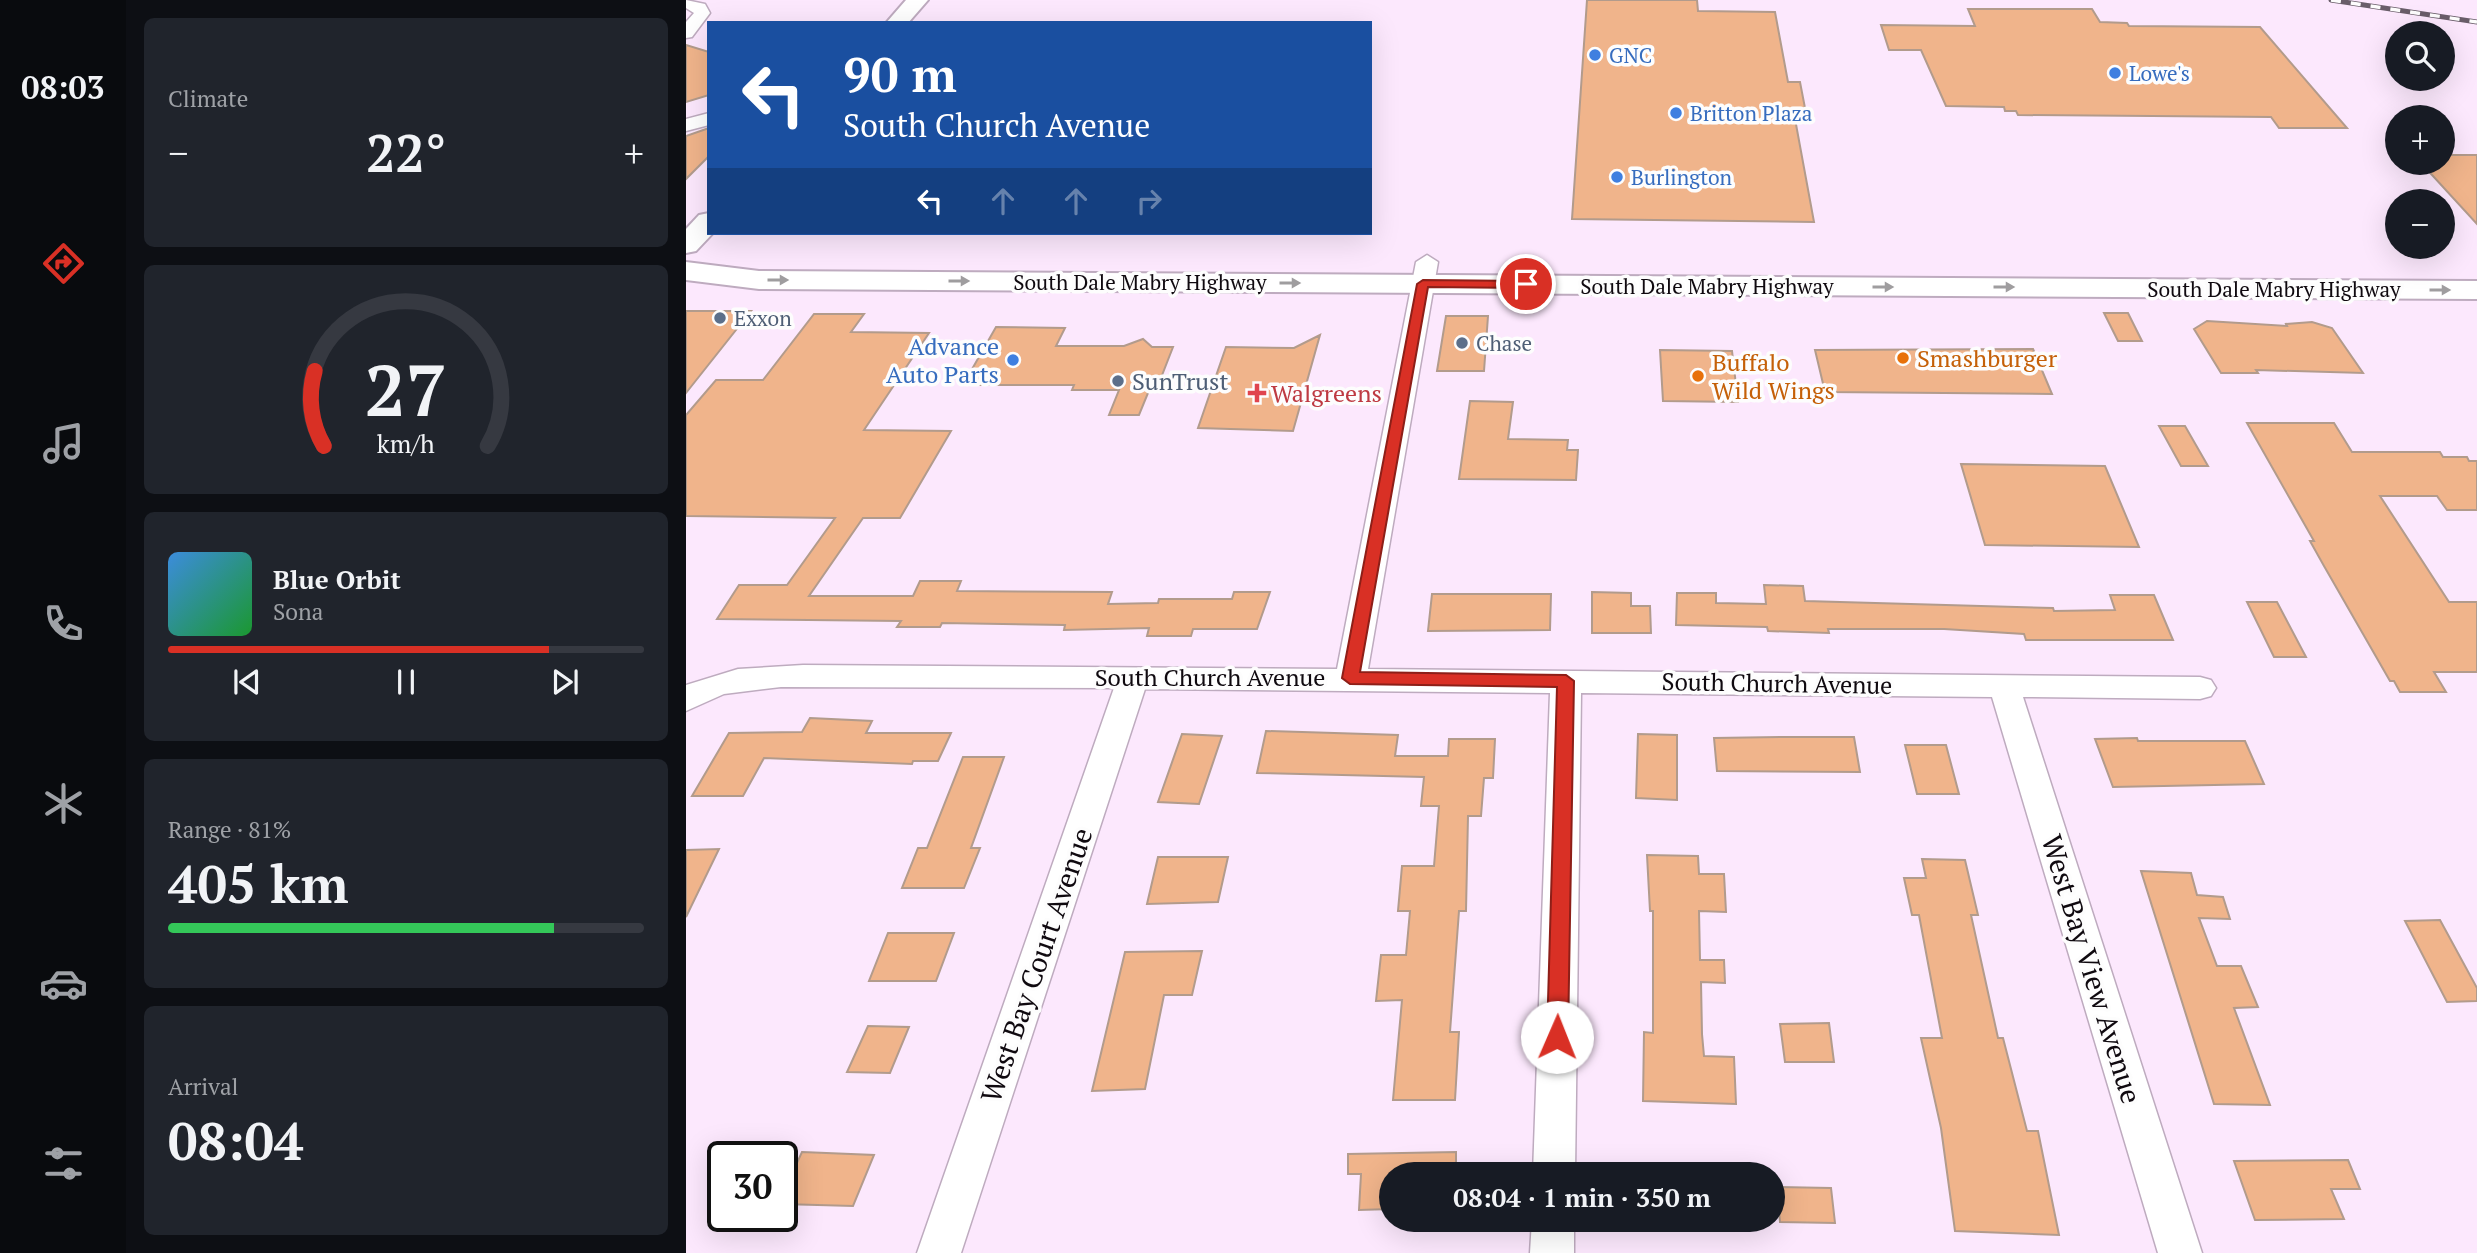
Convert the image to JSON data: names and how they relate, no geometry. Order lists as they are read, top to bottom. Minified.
{"streets":{"main road":["South Dale Mabry Highway"],"street":["South Church Avenue","West Bay Court Avenue","West Bay View Avenue"]},"crossings":[["South Church Avenue","West Bay Court Avenue"],["South Church Avenue","West Bay View Avenue"]],"places":{"other":["GNC","Lowe's","Britton Plaza","Burlington","Exxon","Chase","Smashburger","Advance Auto Parts","Buffalo Wild Wings","SunTrust"],"health":["Walgreens"]},"page":{"tabs":"08:03","tile":["Climate",["Range · 81%","405 km"],["Arrival","08:04"]],"map_buttons":["+","−"],"turn":["90 m","South Church Avenue"],"heat":["−","22°","+"],"song":["Blue Orbit","Sona"],"limit":"30","trip":"08:04 · 1 min · 350 m","gauge":["27","km/h"]}}
